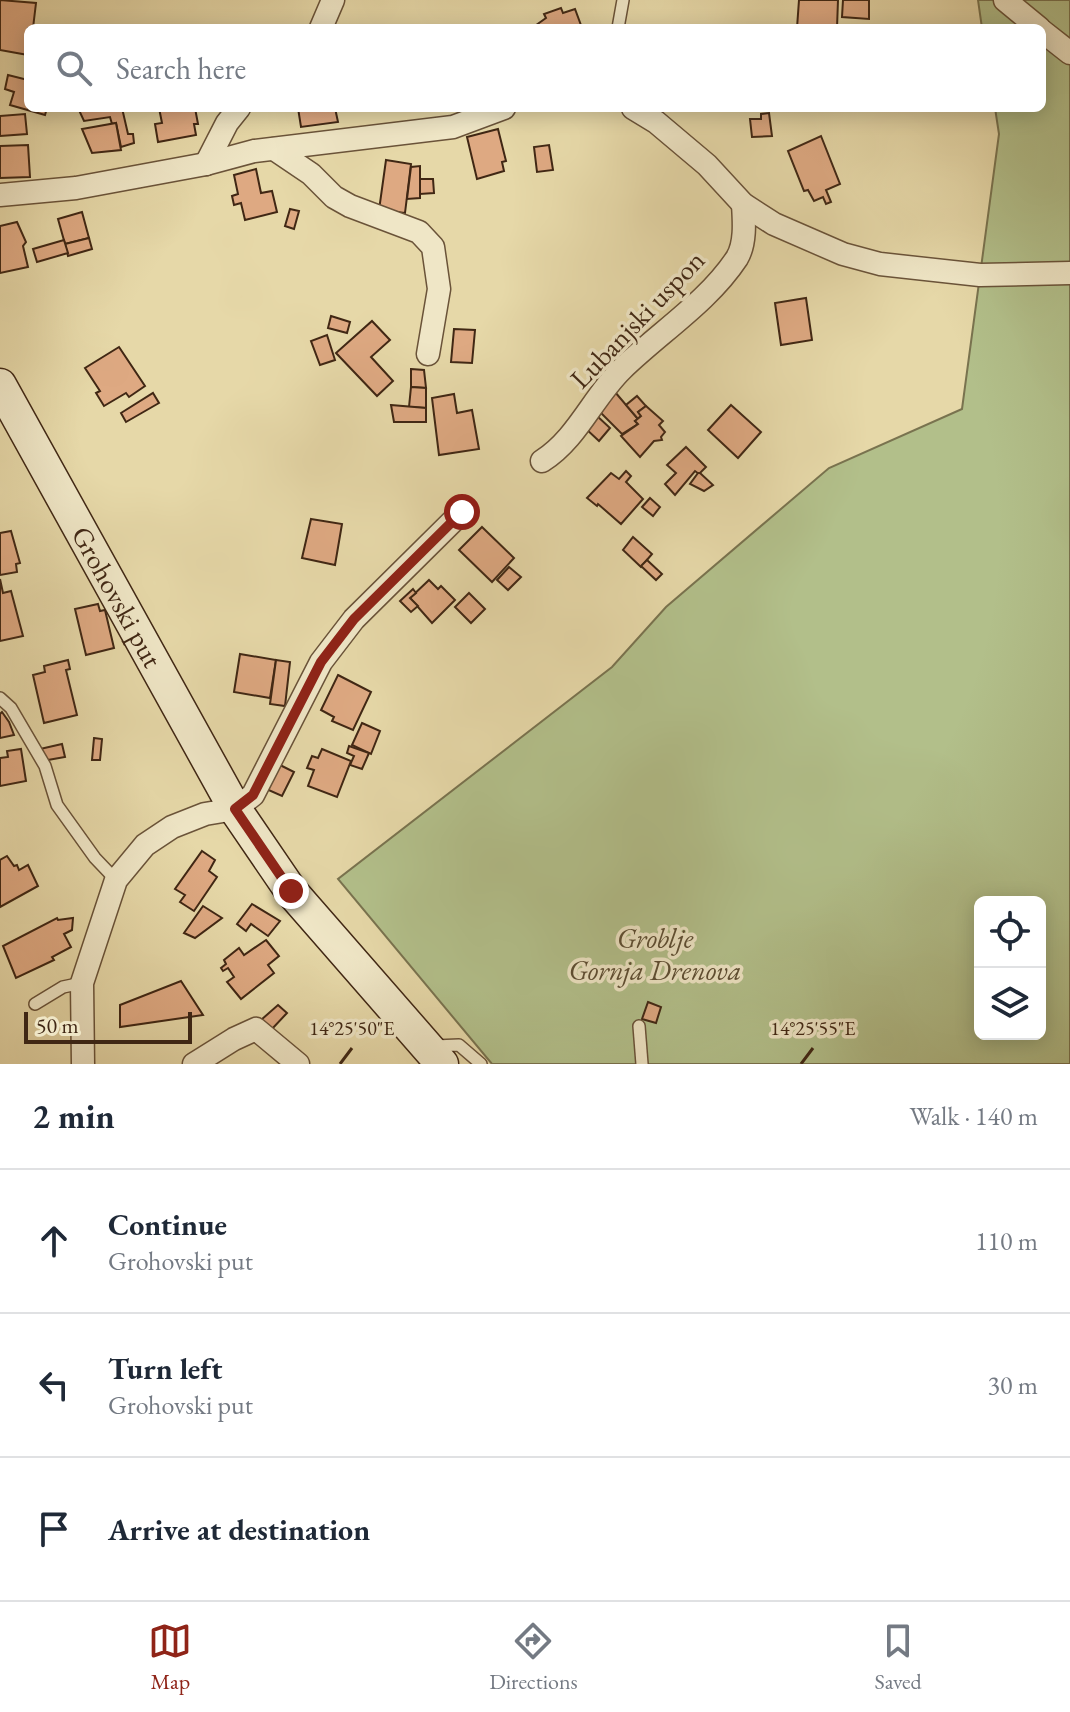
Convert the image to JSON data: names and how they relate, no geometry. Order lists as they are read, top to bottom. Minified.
{"streets":{"main road":["Grohovski put"],"street":["Lubanjski uspon"]},"parks":["Groblje Gornja Drenova"],"scale_bar":"50 m","page":{"search":"Search here","scale":"50 m","heading":["2 min","Walk · 140 m"],"list":[["Continue","Grohovski put","110 m"],["Turn left","Grohovski put","30 m"],"Arrive at destination"],"nav":["Map","Directions","Saved"]},"coordinates":["14°25'50\"E","14°25'55\"E"]}
